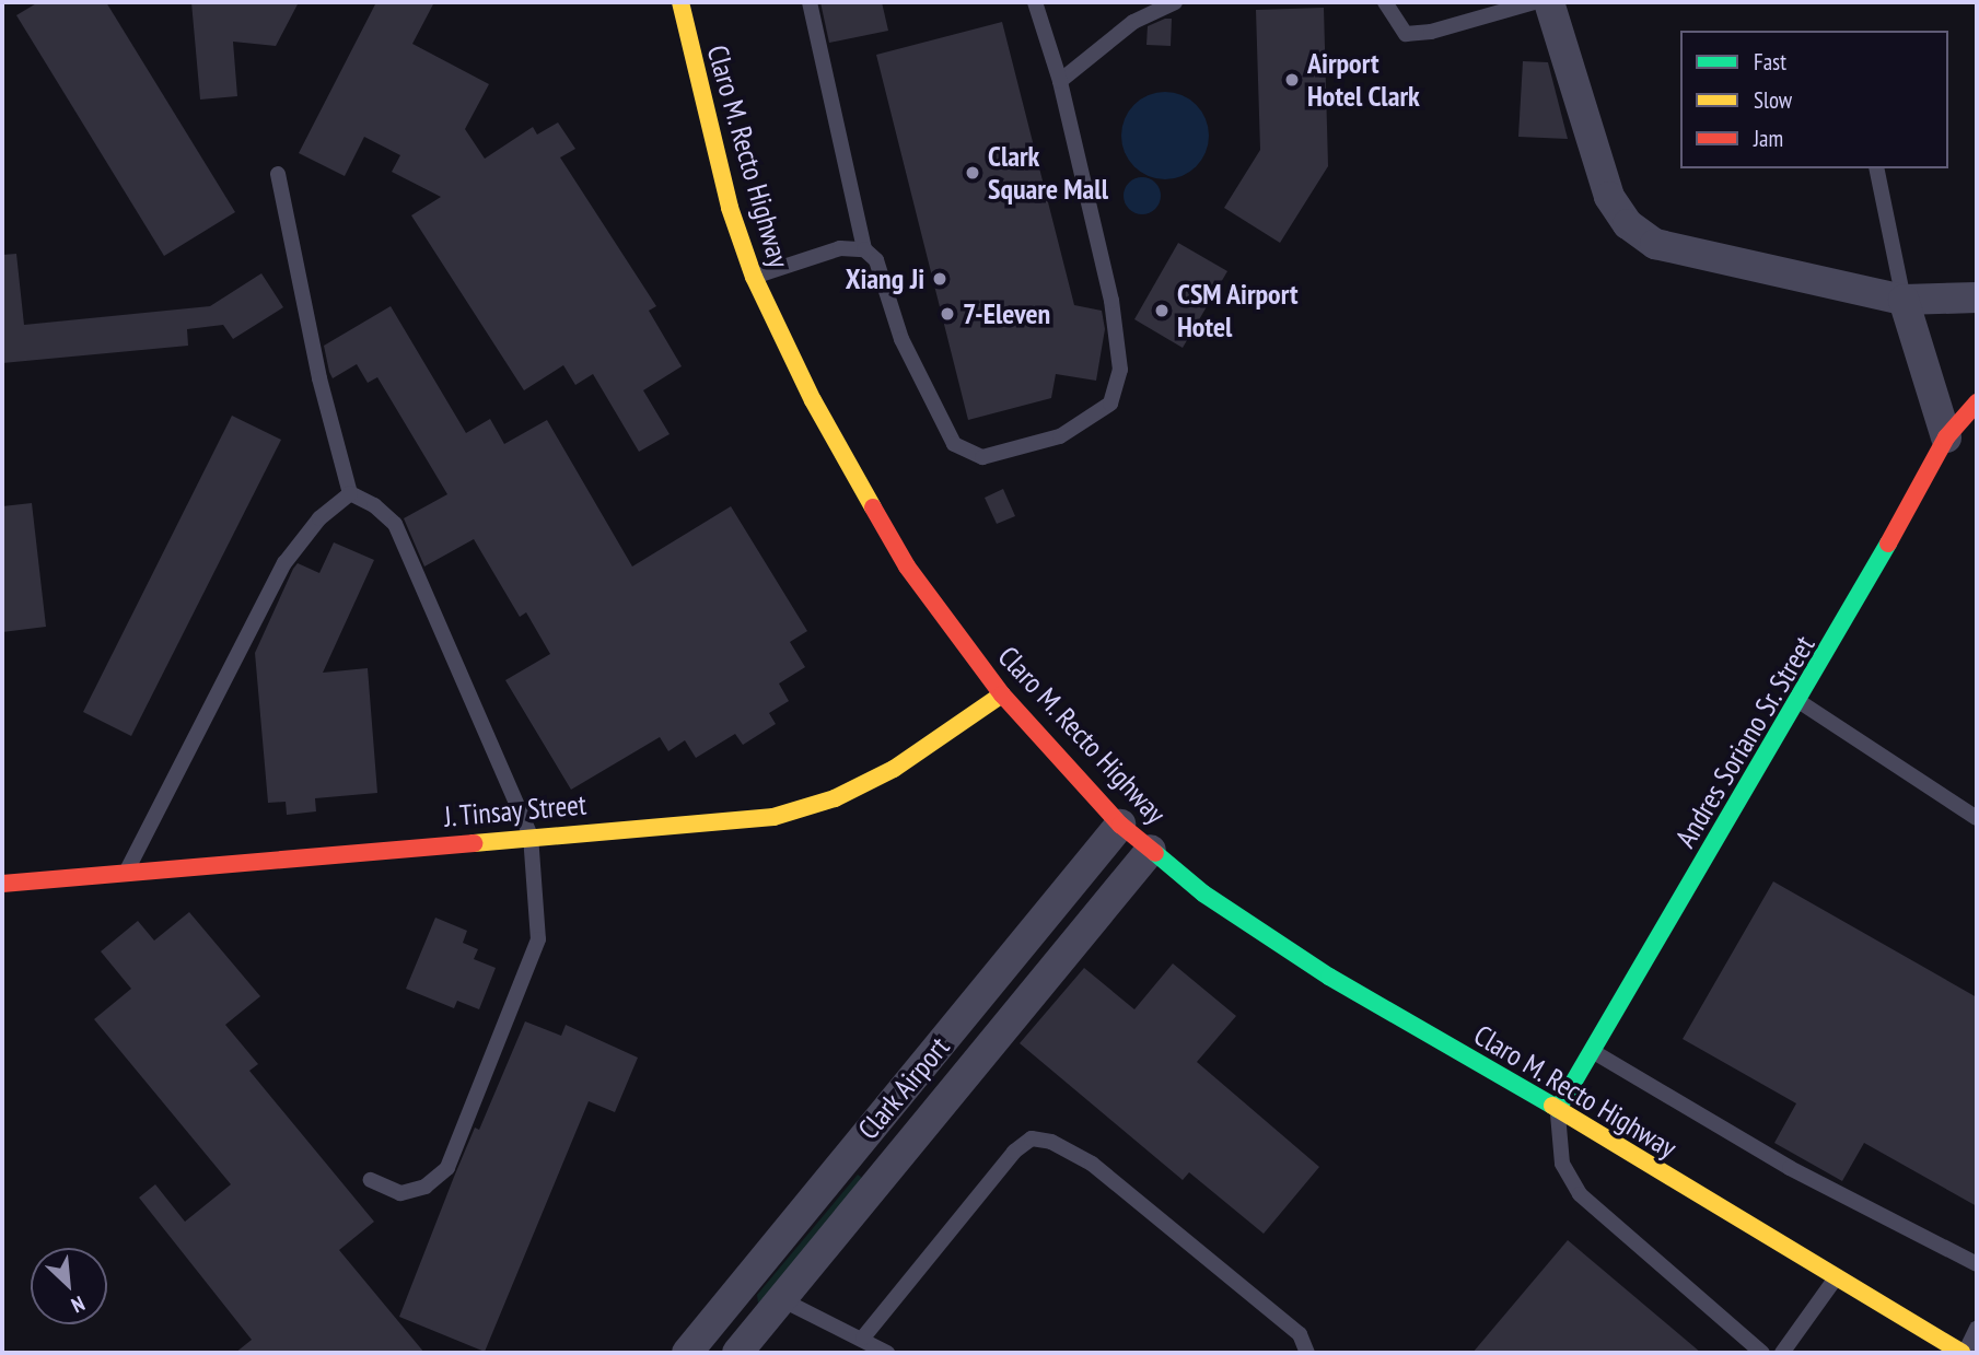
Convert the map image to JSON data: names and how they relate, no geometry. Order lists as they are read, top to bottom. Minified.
{"streets":{"main road":["Claro M. Recto Highway","Andres Soriano Sr. Street","J. Tinsay Street"],"street":["Clark Airport"]},"crossings":[["Claro M. Recto Highway","Andres Soriano Sr. Street"],["Claro M. Recto Highway","J. Tinsay Street"],["Claro M. Recto Highway","Clark Airport"]],"places":["Airport Hotel Clark","Clark Square Mall","Xiang Ji","CSM Airport Hotel","7-Eleven"],"legend":["Fast","Slow","Jam"],"north":"bottom right"}
